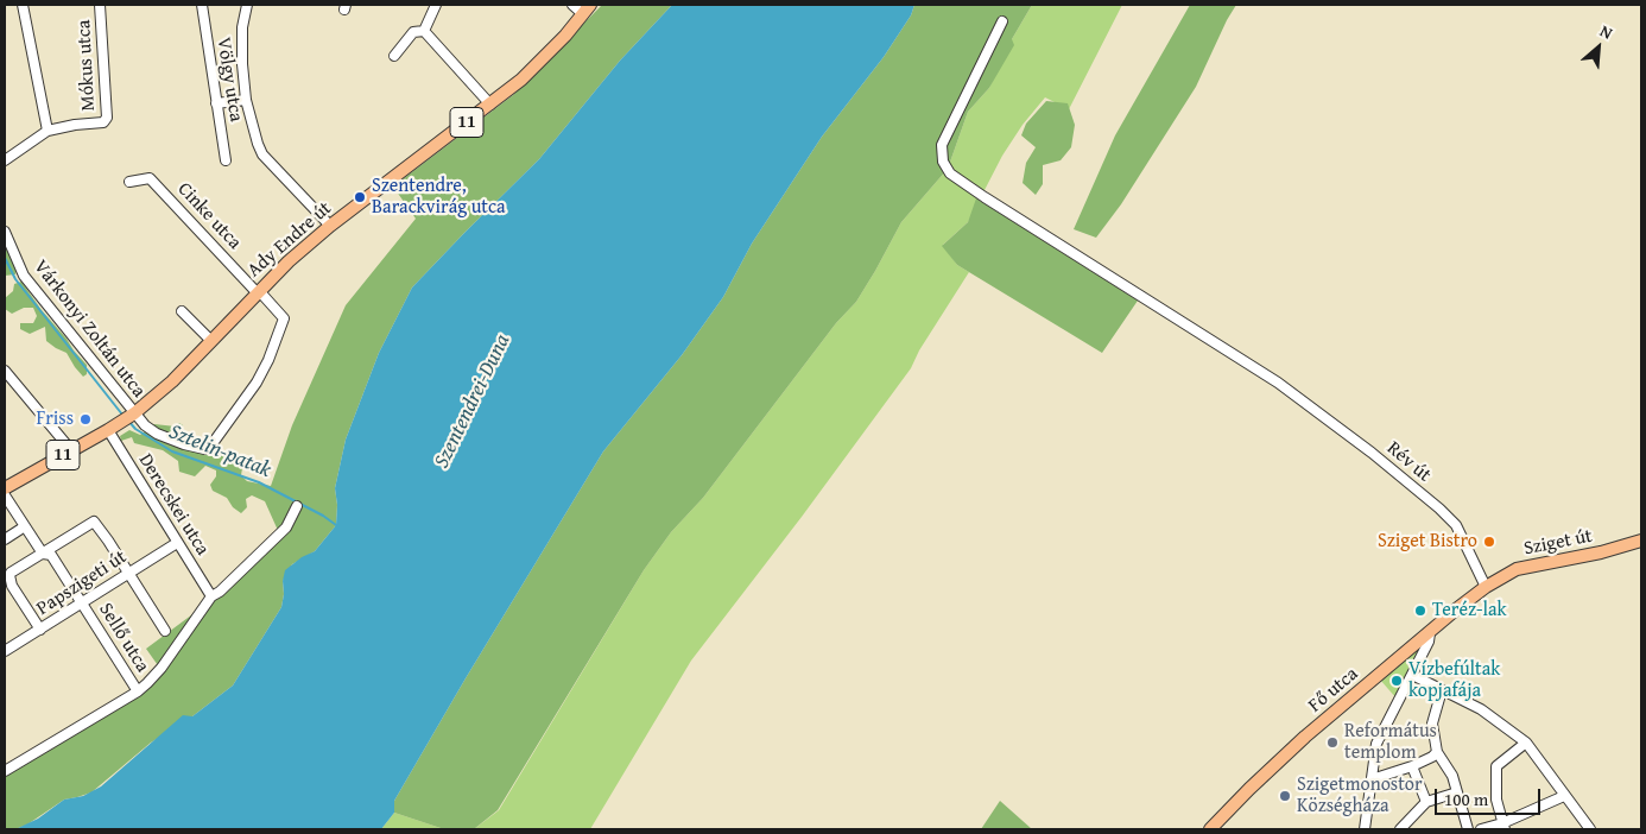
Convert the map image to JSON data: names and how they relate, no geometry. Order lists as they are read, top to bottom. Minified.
{"streets":{"main road":["11","Ady Endre út","Sziget út","Fő utca"],"street":["Mókus utca","Völgy utca","Cinke utca","Várkonyi Zoltán utca","Rév út","Derecskei utca","Papszigeti út","Sellő utca"]},"crossings":[["Cinke utca","Ady Endre út"],["Cinke utca","Várkonyi Zoltán utca"],["Ady Endre út","Várkonyi Zoltán utca"],["Ady Endre út","Derecskei utca"],["Rév út","Sziget út"],["Rév út","Fő utca"],["Derecskei utca","Papszigeti út"],["Sziget út","Fő utca"],["Papszigeti út","Sellő utca"]],"water":["Szentendrei-Duna","Sztelin-patak"],"places":["Szentendre, Barackvirág utca","Friss","Sziget Bistro","Teréz-lak","Vízbefúltak kopjafája","Református templom","Szigetmonostor Községháza"],"scale_bar":"100 m","north":"top right"}
